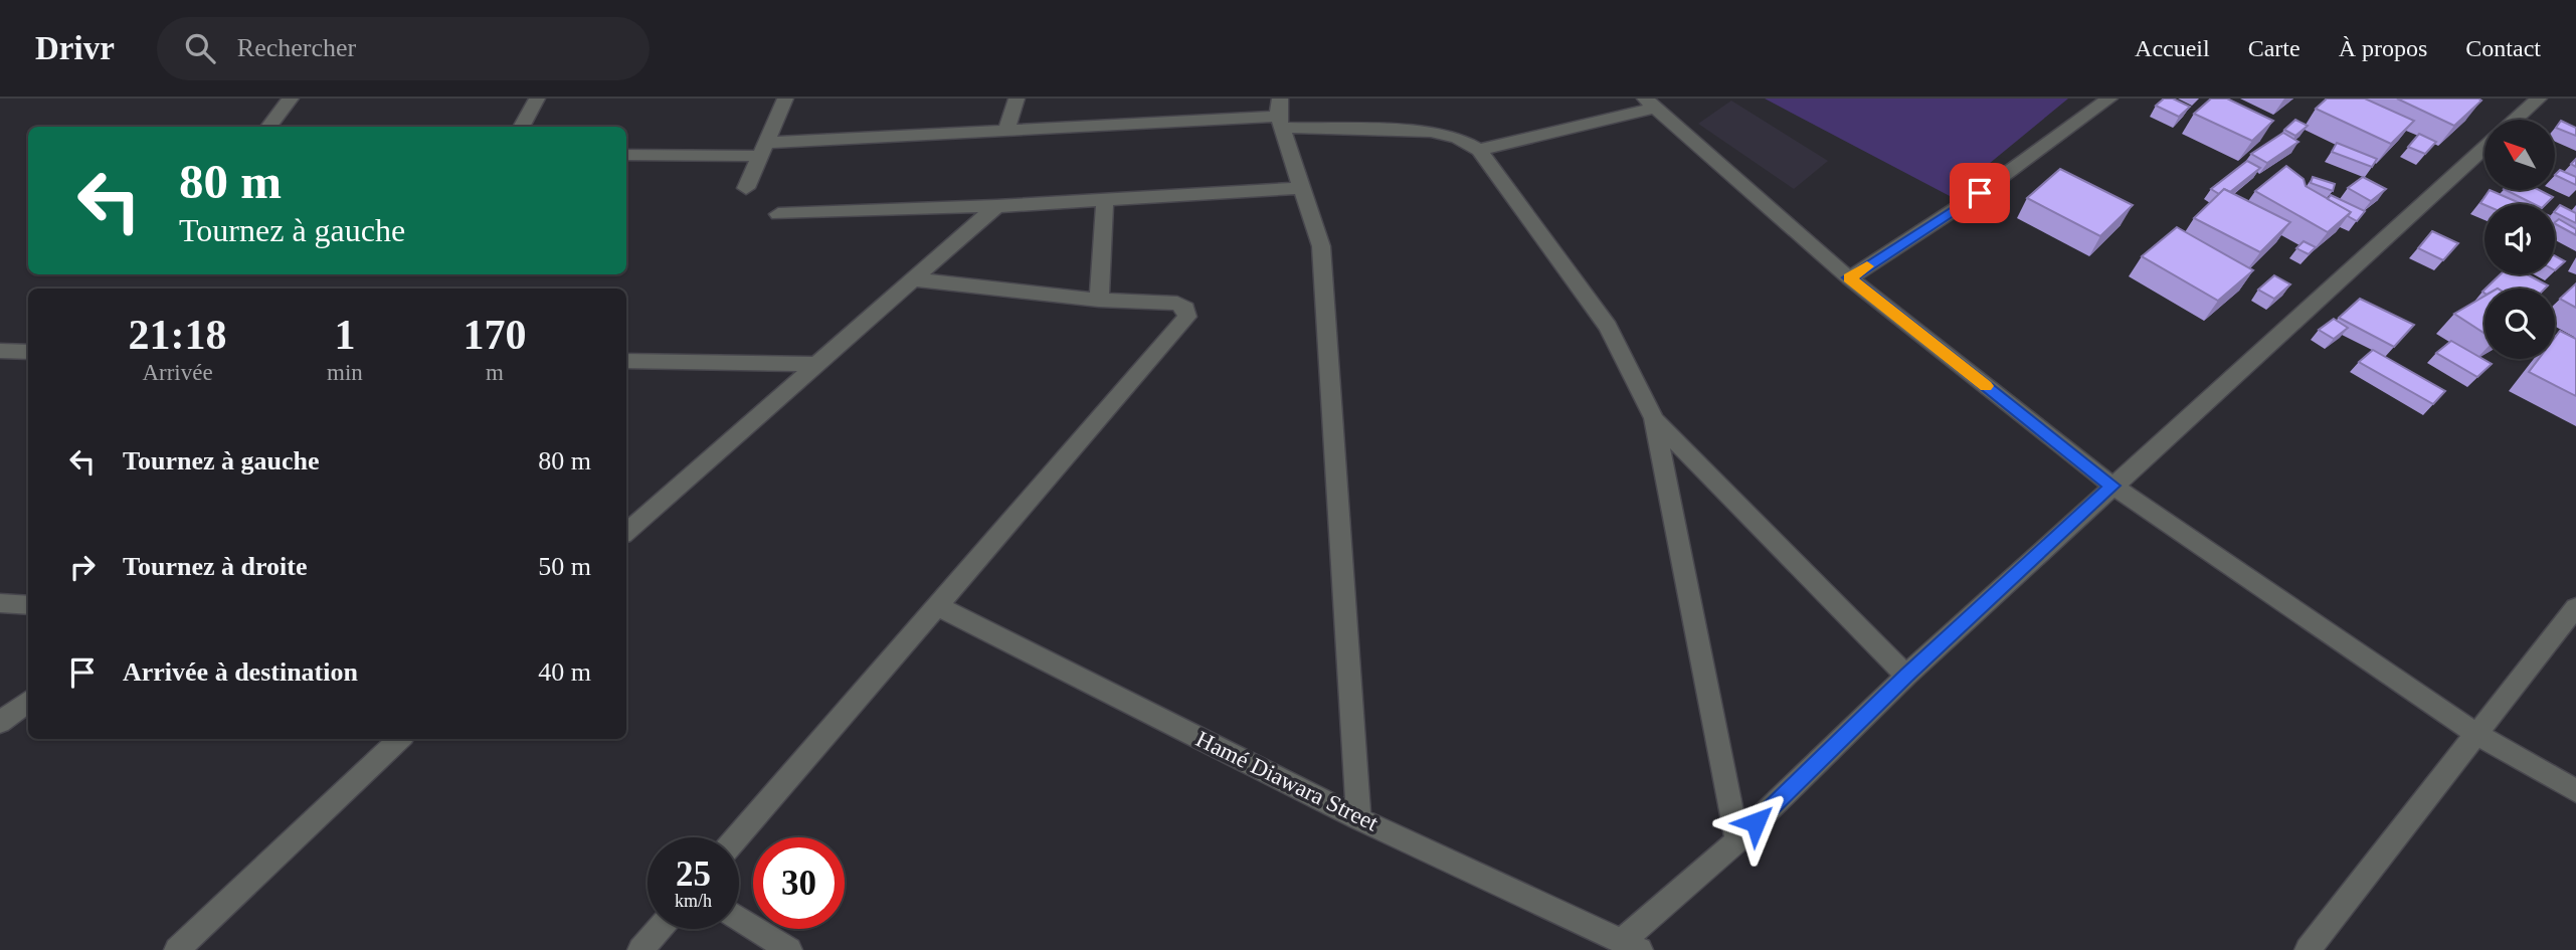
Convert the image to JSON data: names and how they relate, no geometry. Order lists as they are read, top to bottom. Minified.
{"streets":{"street":["Hamé Diawara Street"]},"north":"top left","page":{"header":"Drivr","search":"Rechercher","nav":["Accueil","Carte","À propos","Contact"],"turn":["80 m","Tournez à gauche"],"eta":["21:18","Arrivée","1","min","170","m"],"list":[{"name":"Tournez à gauche","value":"80 m"},{"name":"Tournez à droite","value":"50 m"},{"name":"Arrivée à destination","value":"40 m"}],"speed":"25 km/h","limit":"30"}}
